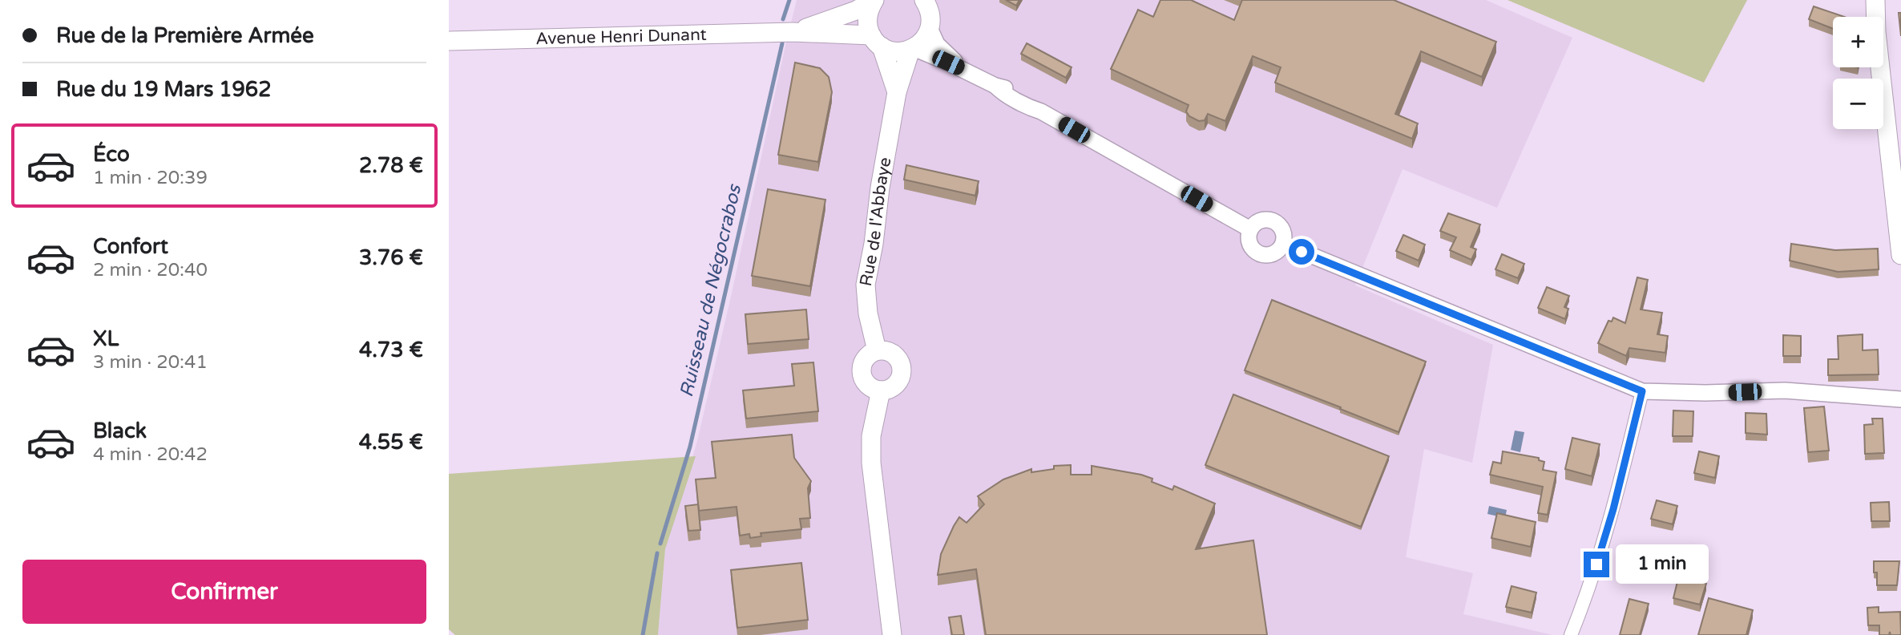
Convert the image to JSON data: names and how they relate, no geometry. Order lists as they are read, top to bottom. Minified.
{"streets":{"main road":["Avenue Henri Dunant","Rue de l'Abbaye"]},"crossings":[["Avenue Henri Dunant","Rue de l'Abbaye"]],"water":["Ruisseau de Négocrabos"],"page":{"banner":["Rue de la Première Armée","Rue du 19 Mars 1962"],"map_buttons":["+","−"],"list":[{"name":"Éco","note":"1 min · 20:39","value":"2.78 €"},{"name":"Confort","note":"2 min · 20:40","value":"3.76 €"},{"name":"XL","note":"3 min · 20:41","value":"4.73 €"},{"name":"Black","note":"4 min · 20:42","value":"4.55 €"}],"bubble":"1 min","buttons":"Confirmer"}}
